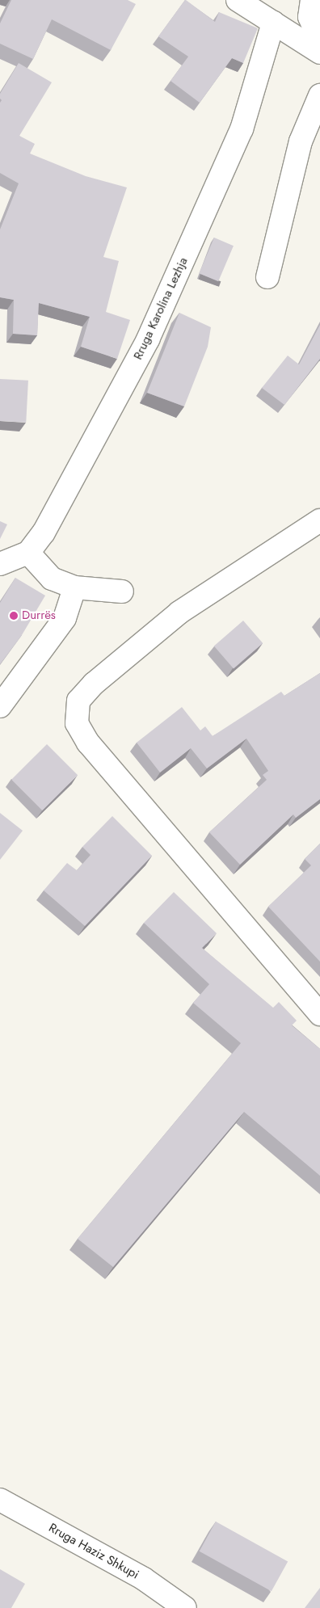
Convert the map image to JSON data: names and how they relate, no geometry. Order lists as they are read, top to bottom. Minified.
{"streets":{"street":["Rruga Karolina Lezhja","Rruga Haziz Shkupi"]},"places":["Durrës"]}
